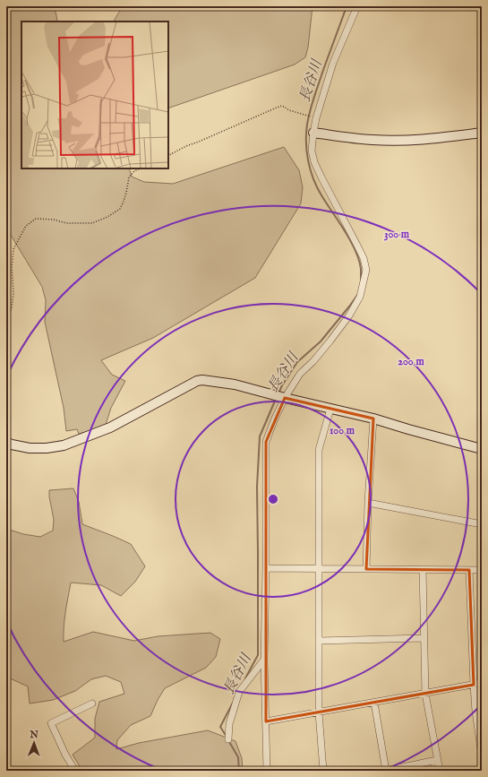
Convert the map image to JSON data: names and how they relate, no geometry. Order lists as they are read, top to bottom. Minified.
{"water":["長谷川"],"north":"top","rings":["300 m","200 m","100 m"]}
